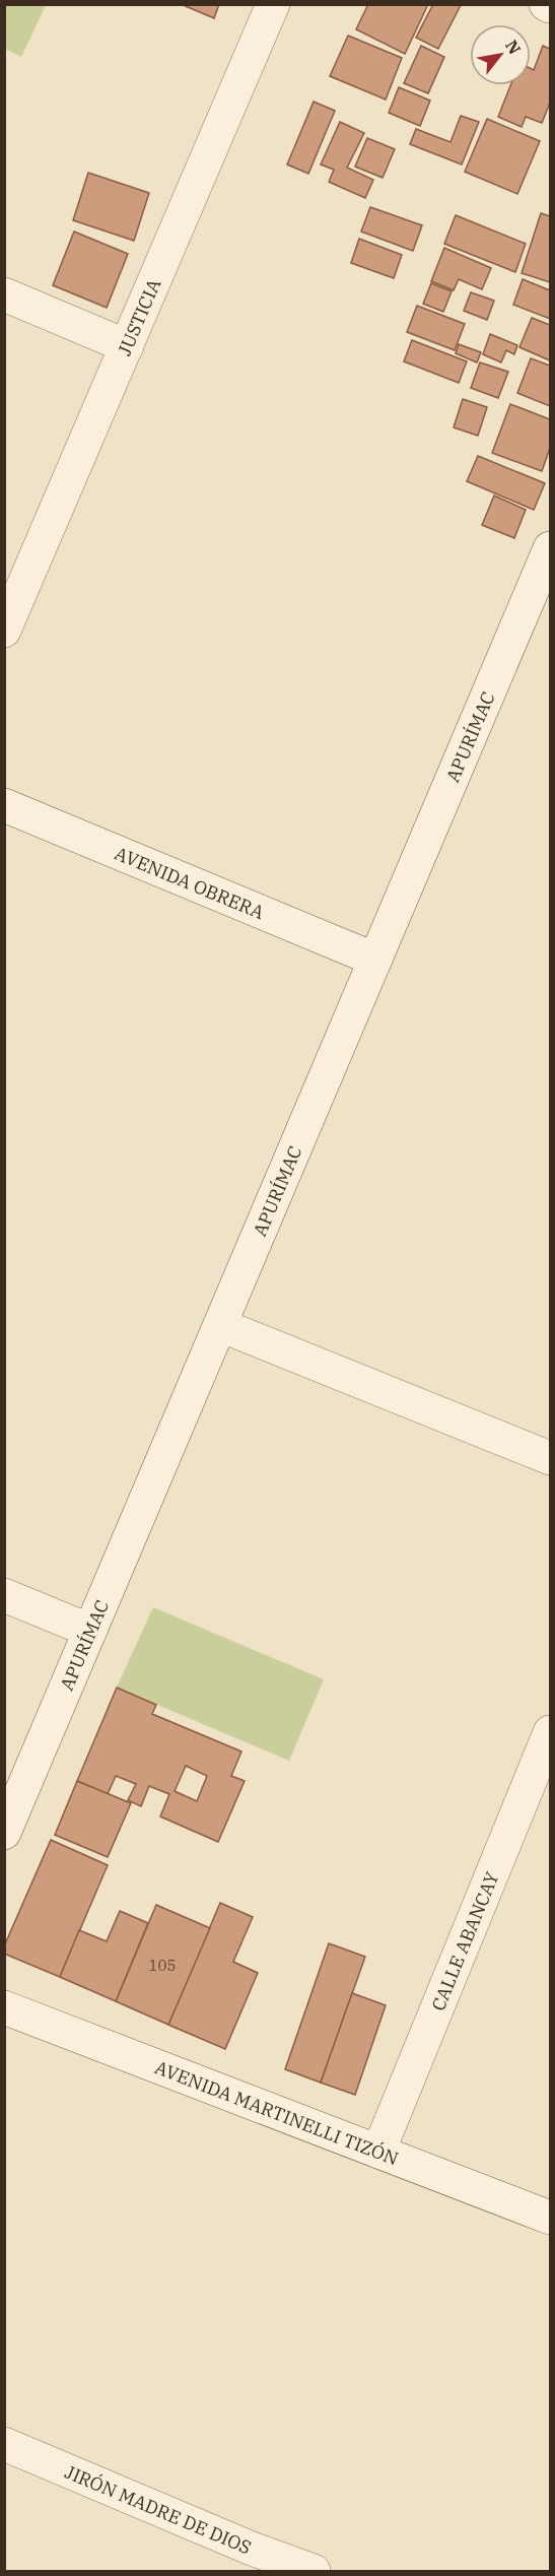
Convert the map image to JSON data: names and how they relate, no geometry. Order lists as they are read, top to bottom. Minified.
{"streets":{"street":["JUSTICIA","APURÍMAC","AVENIDA OBRERA","CALLE ABANCAY","AVENIDA MARTINELLI TIZÓN","JIRÓN MADRE DE DIOS"]},"crossings":[["APURÍMAC","AVENIDA OBRERA"],["CALLE ABANCAY","AVENIDA MARTINELLI TIZÓN"]],"house_numbers":["105"],"north":"top right"}
